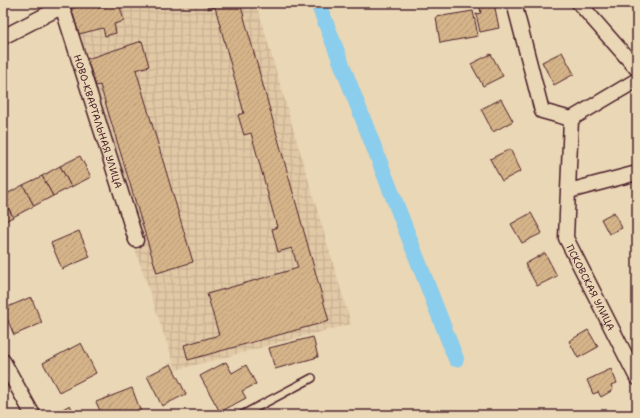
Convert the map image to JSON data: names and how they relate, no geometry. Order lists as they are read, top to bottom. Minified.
{"streets":{"street":["НОВО-КВАРТАЛЬНАЯ УЛИЦА","ПСКОВСКАЯ УЛИЦА"]}}
